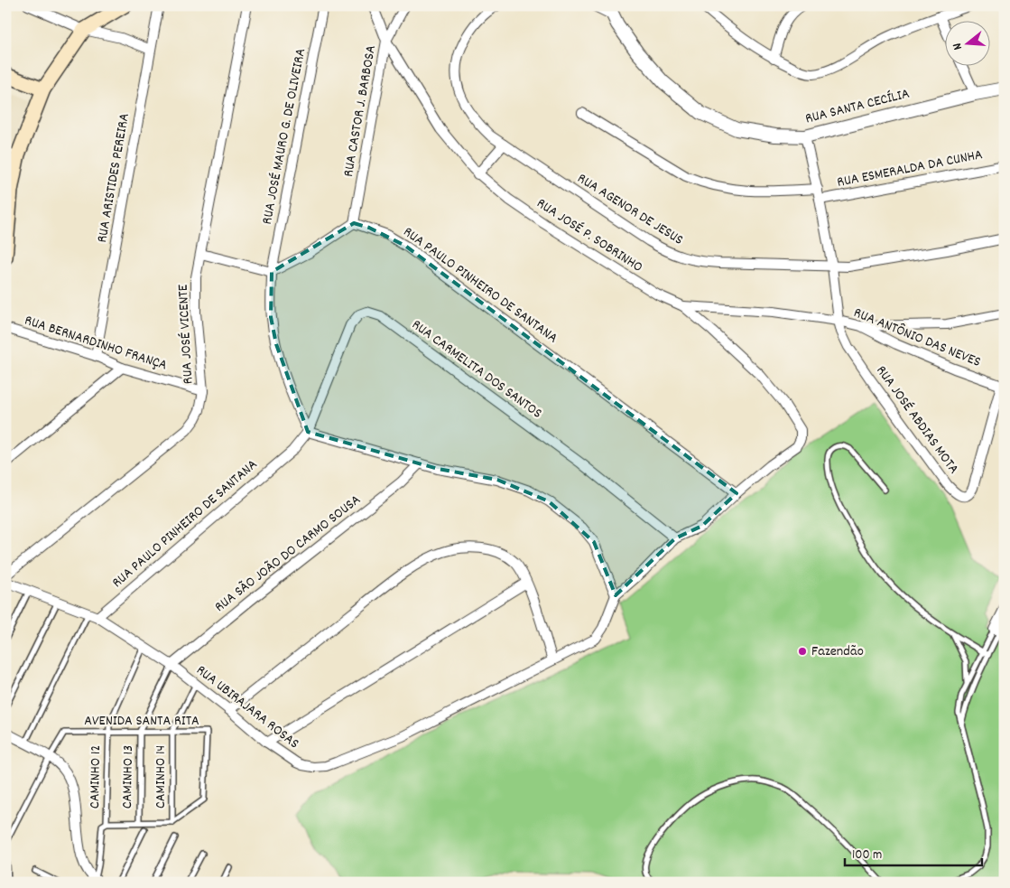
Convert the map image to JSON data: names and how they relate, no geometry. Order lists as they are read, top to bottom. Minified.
{"streets":{"street":["RUA SANTA CECÍLIA","RUA CASTOR J. BARBOSA","RUA JOSÉ MAURO G. DE OLIVEIRA","RUA ESMERALDA DA CUNHA","RUA ARISTIDES PEREIRA","RUA AGENOR DE JESUS","RUA JOSÉ P. SOBRINHO","RUA PAULO PINHEIRO DE SANTANA","RUA JOSÉ VICENTE","RUA ANTÔNIO DAS NEVES","RUA BERNARDINHO FRANÇA","RUA CARMELITA DOS SANTOS","RUA JOSÉ ABDIAS MOTA","RUA SÃO JOÃO DO CARMO SOUSA","RUA UBIRAJARA ROSAS"],"lane":["AVENIDA SANTA RITA","CAMINHO 12","CAMINHO 13","CAMINHO 14"]},"crossings":[["RUA CASTOR J. BARBOSA","RUA JOSÉ P. SOBRINHO"],["RUA CASTOR J. BARBOSA","RUA PAULO PINHEIRO DE SANTANA"],["RUA ARISTIDES PEREIRA","RUA BERNARDINHO FRANÇA"],["RUA JOSÉ P. SOBRINHO","RUA PAULO PINHEIRO DE SANTANA"],["RUA JOSÉ P. SOBRINHO","RUA ANTÔNIO DAS NEVES"],["RUA PAULO PINHEIRO DE SANTANA","RUA CARMELITA DOS SANTOS"],["RUA PAULO PINHEIRO DE SANTANA","RUA UBIRAJARA ROSAS"],["RUA JOSÉ VICENTE","RUA BERNARDINHO FRANÇA"],["RUA ANTÔNIO DAS NEVES","RUA JOSÉ ABDIAS MOTA"],["RUA SÃO JOÃO DO CARMO SOUSA","RUA UBIRAJARA ROSAS"],["RUA UBIRAJARA ROSAS","CAMINHO 12"],["AVENIDA SANTA RITA","CAMINHO 12"],["AVENIDA SANTA RITA","CAMINHO 13"],["AVENIDA SANTA RITA","CAMINHO 14"]],"places":["Fazendão"],"scale_bar":"100 m","north":"left"}
